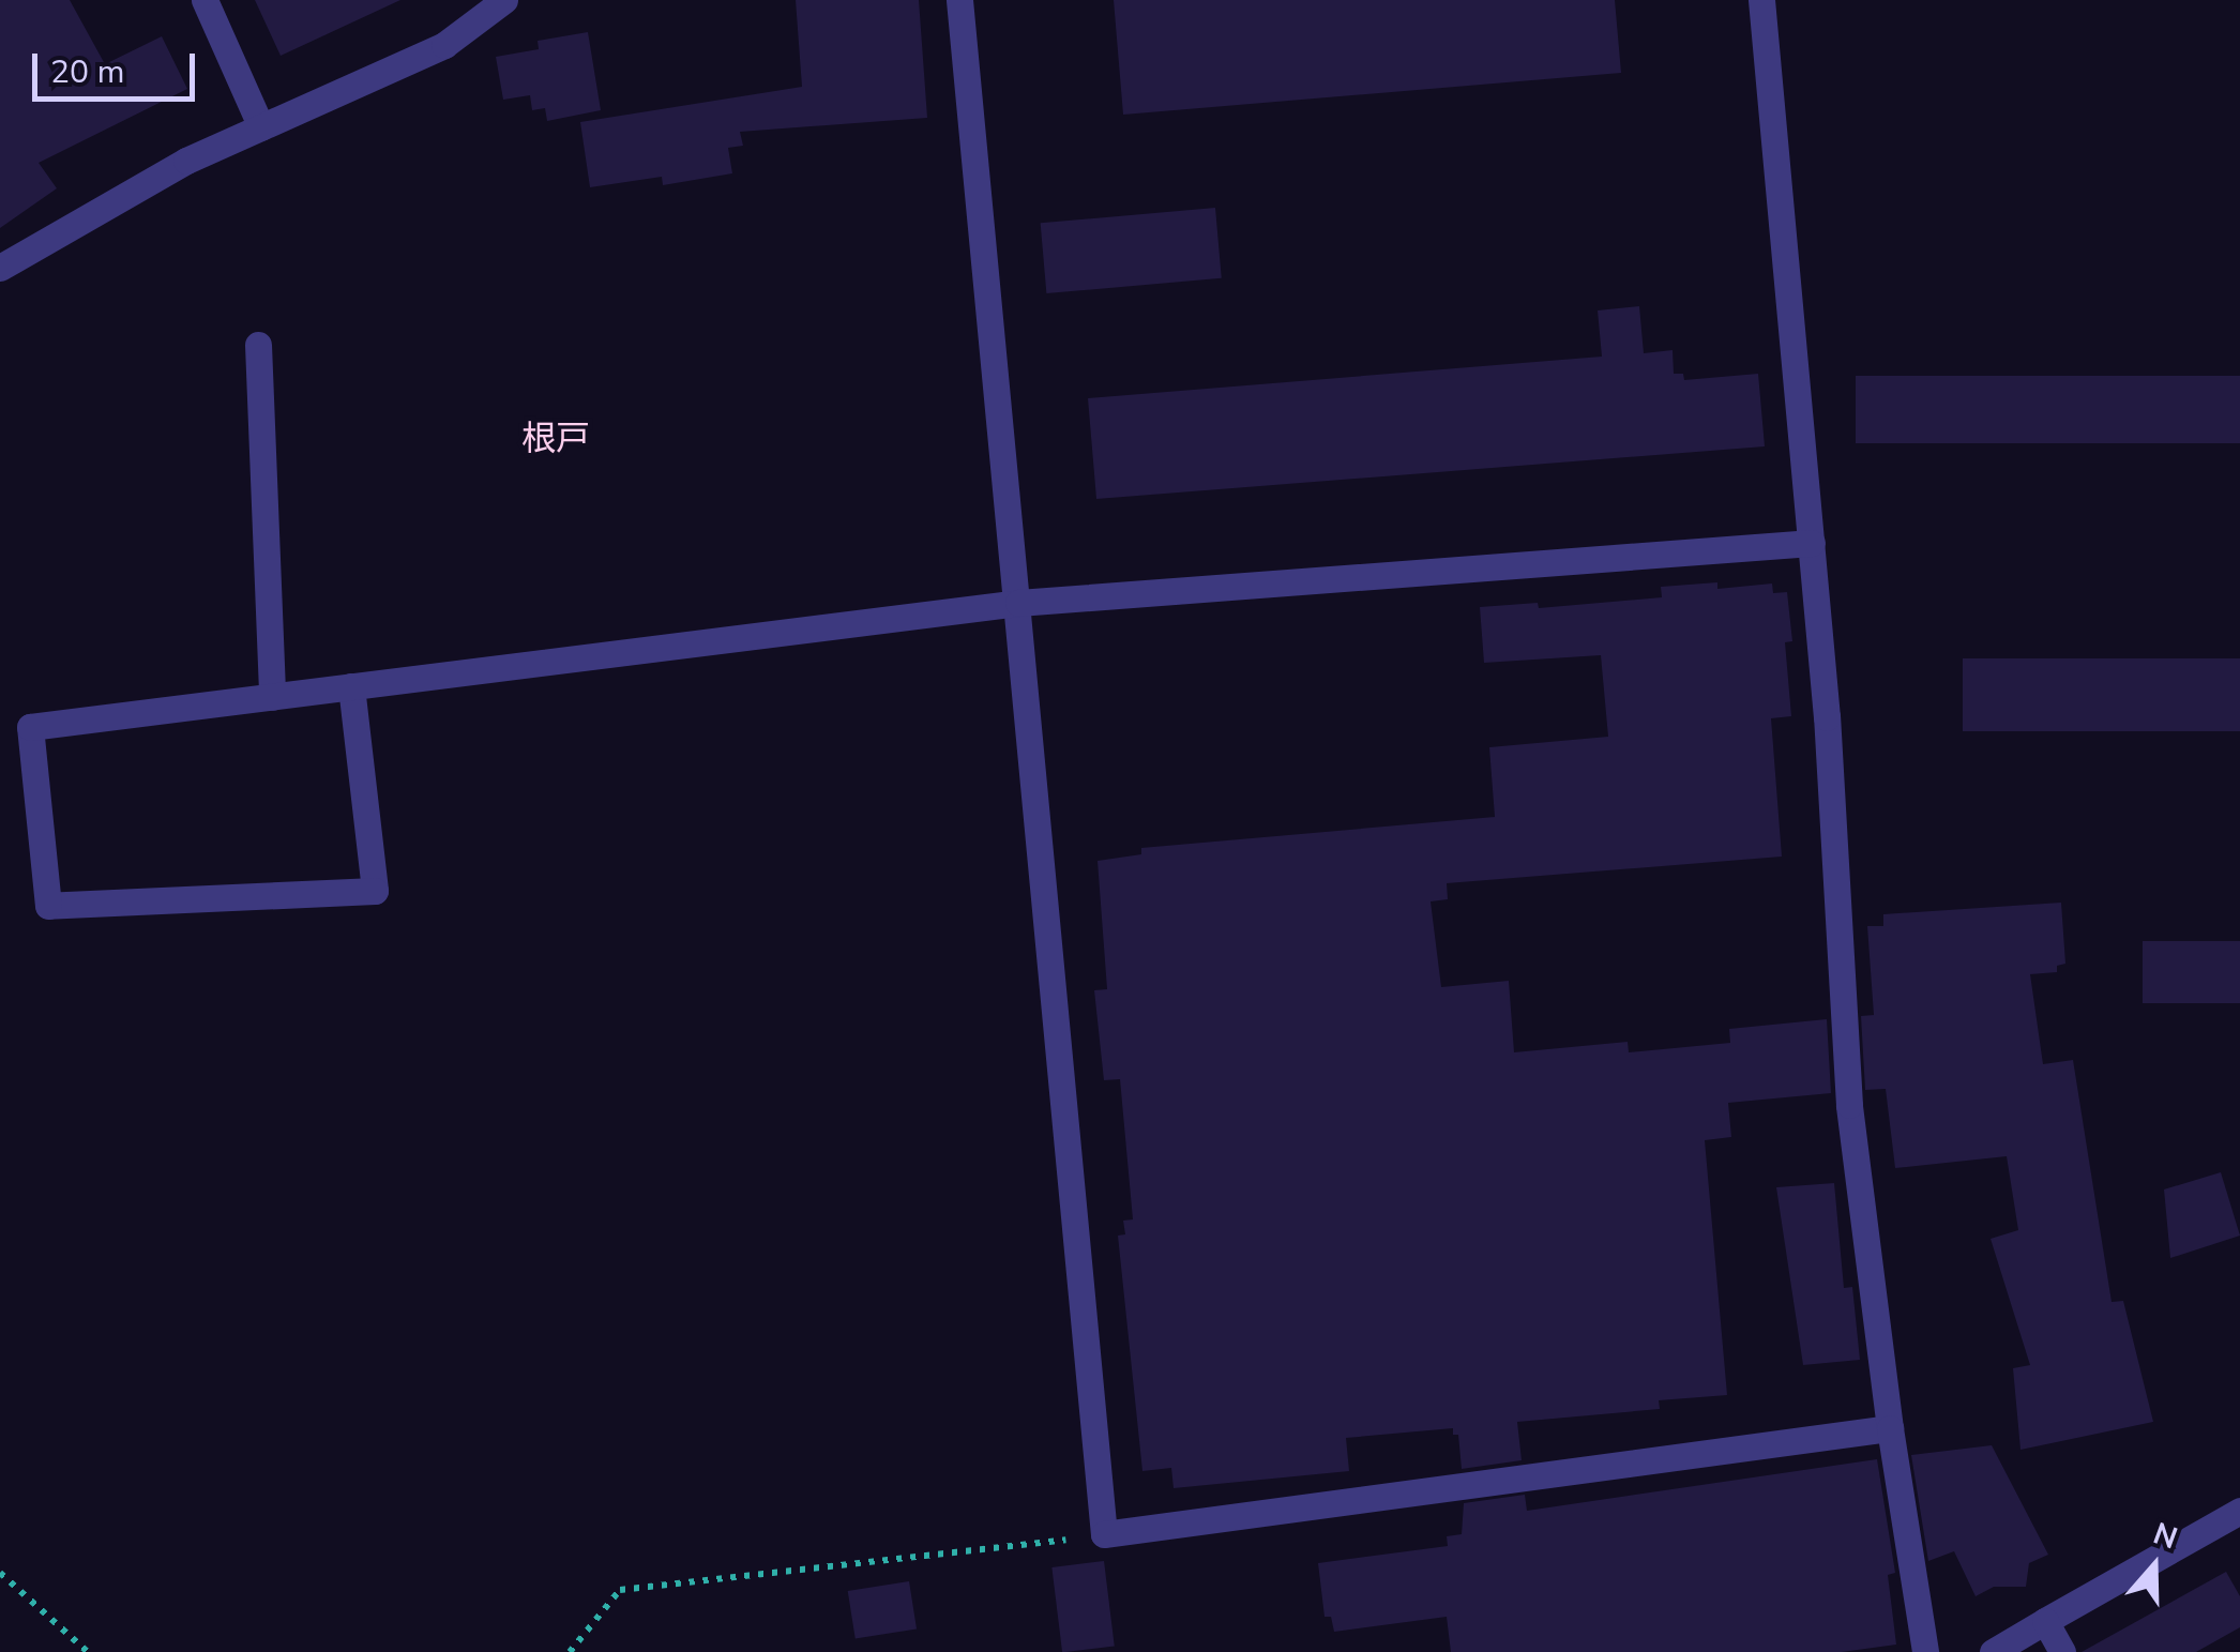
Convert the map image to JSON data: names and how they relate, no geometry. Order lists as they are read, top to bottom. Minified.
{"districts":["根戸"],"scale_bar":"20 m","north":"top"}
